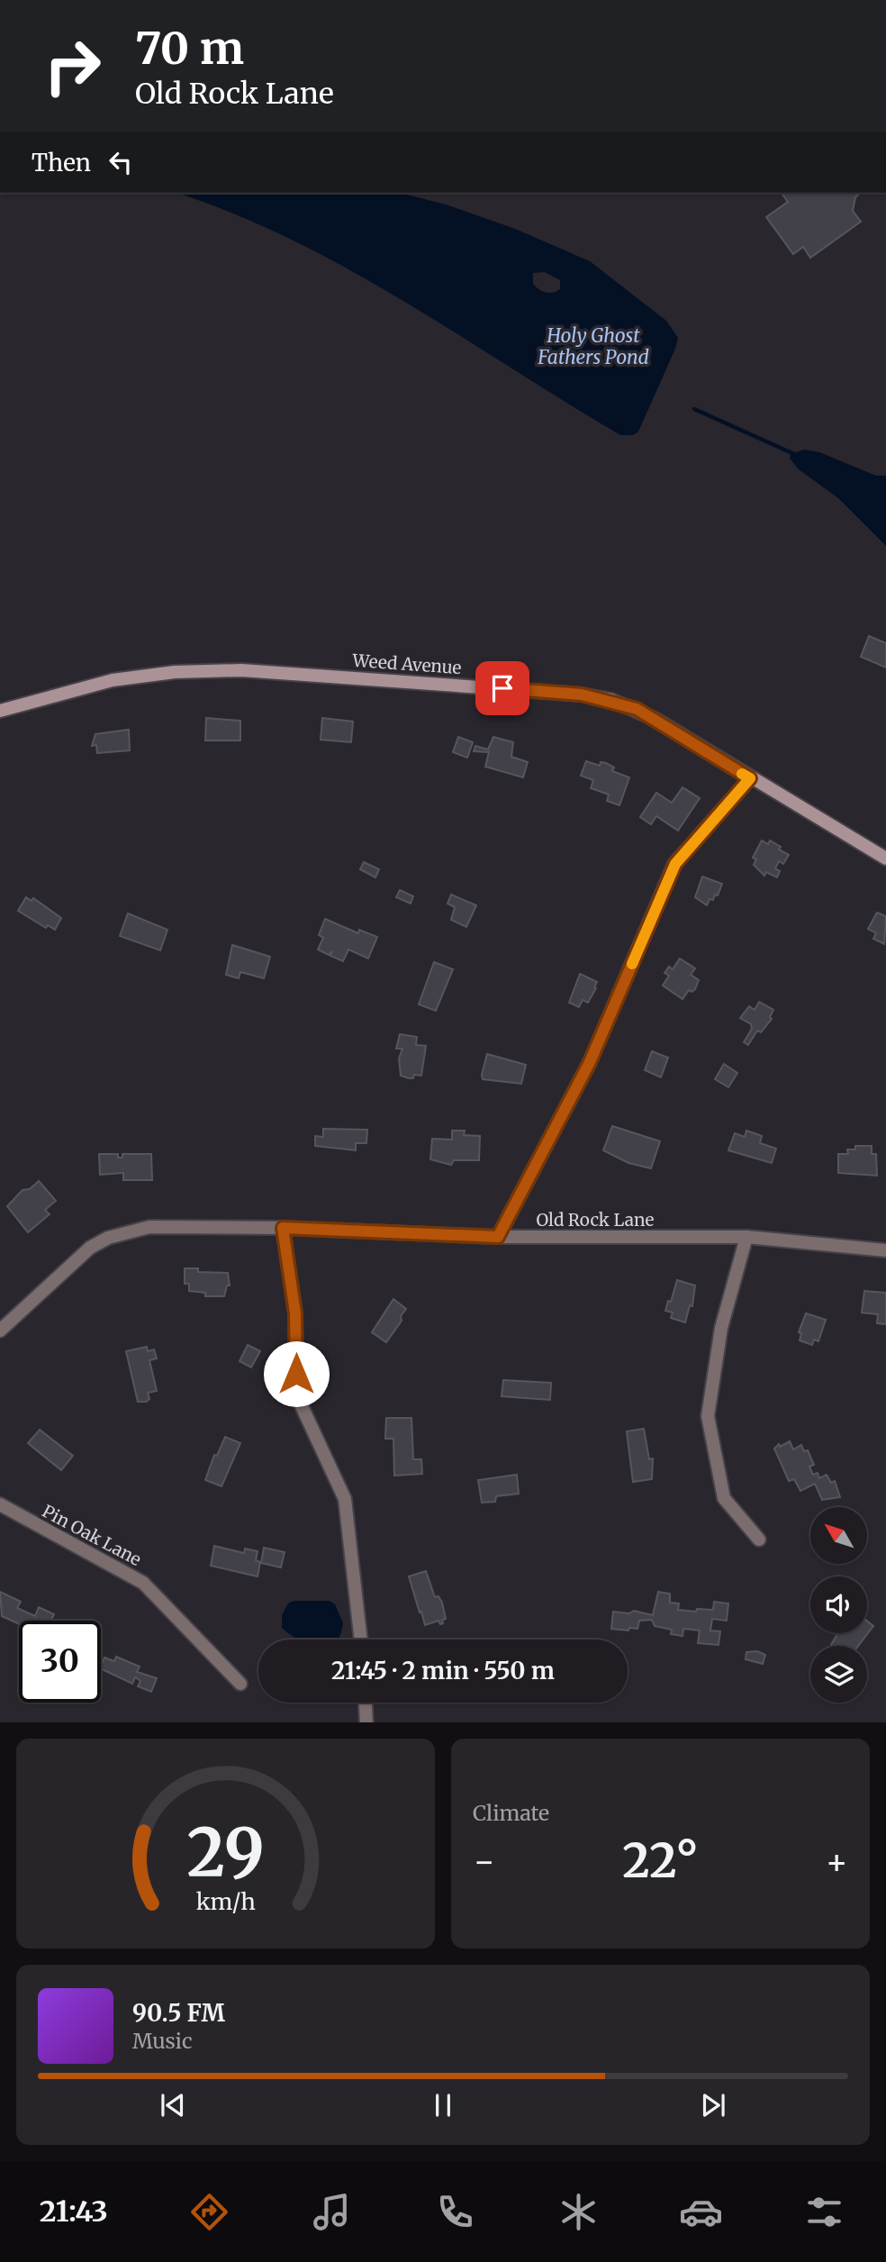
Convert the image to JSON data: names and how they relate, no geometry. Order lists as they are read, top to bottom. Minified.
{"streets":{"main road":["Weed Avenue"],"street":["Old Rock Lane","Pin Oak Lane"]},"water":["Holy Ghost Fathers Pond"],"north":"top left","page":{"turn":["70 m","Old Rock Lane"],"then":"Then","limit":"30","trip":"21:45 · 2 min · 550 m","tile":"Climate","heat":["−","22°","+"],"song":["90.5 FM","Music"],"tabs":"21:43","gauge":["29","km/h"]}}
